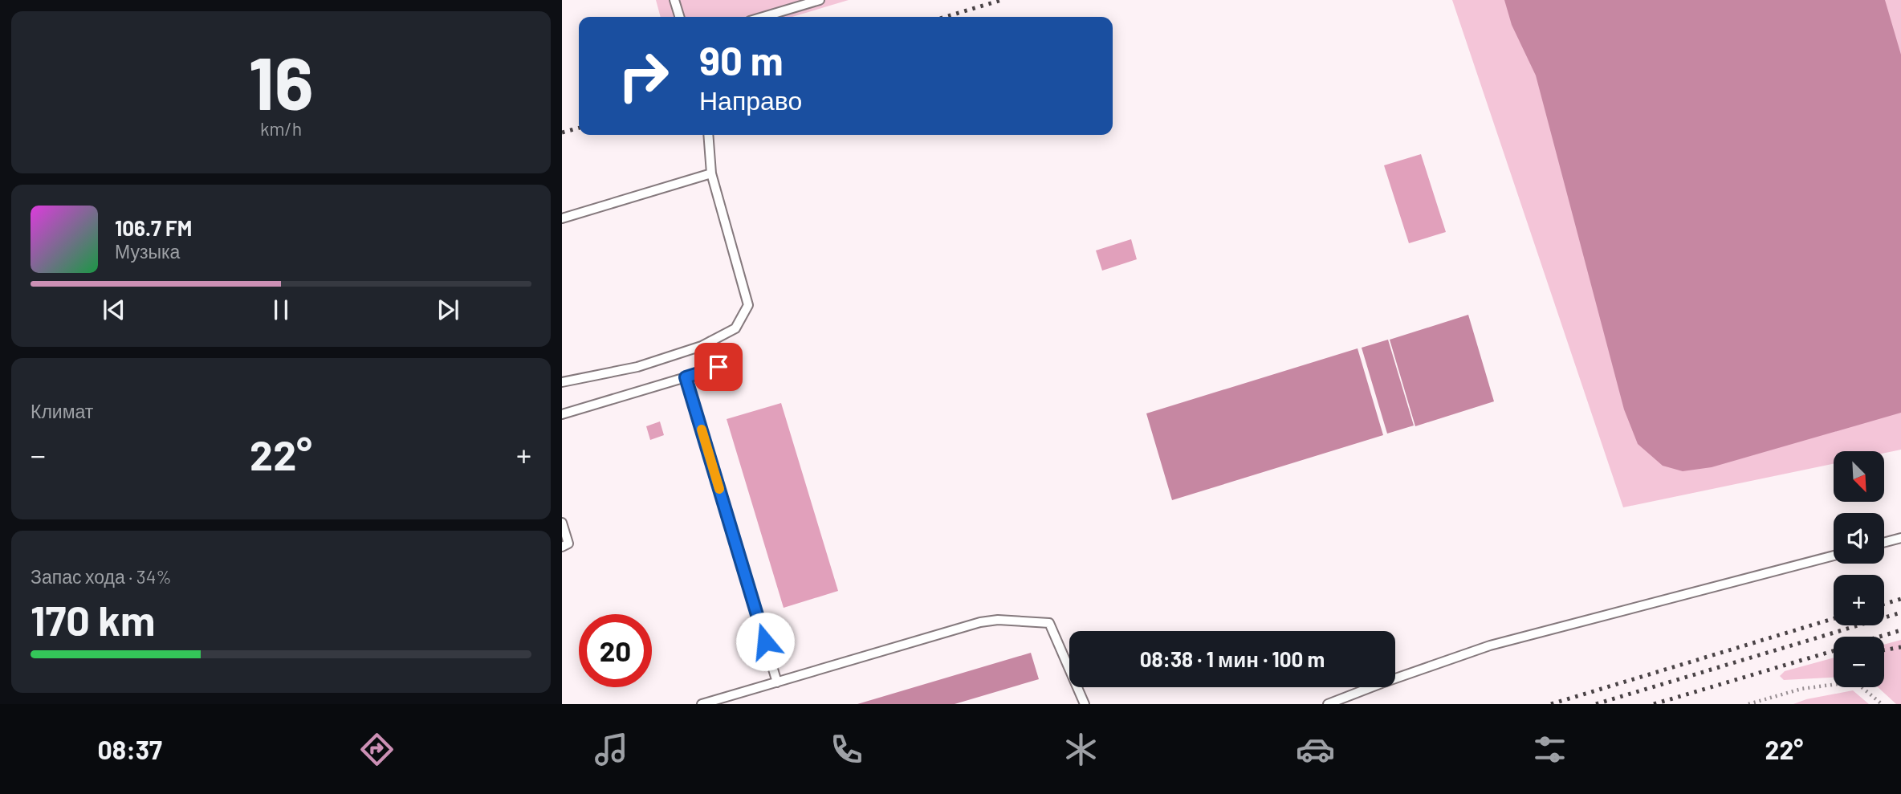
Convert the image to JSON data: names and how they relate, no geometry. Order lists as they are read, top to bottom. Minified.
{"north":"bottom right","page":{"tile":[["16","km/h"],"Климат",["Запас хода · 34%","170 km"]],"turn":["90 m","Направо"],"song":["106.7 FM","Музыка"],"heat":["−","22°","+"],"map_buttons":["+","−"],"limit":"20","trip":"08:38 · 1 мин · 100 m","tabs":["08:37","22°"]}}
